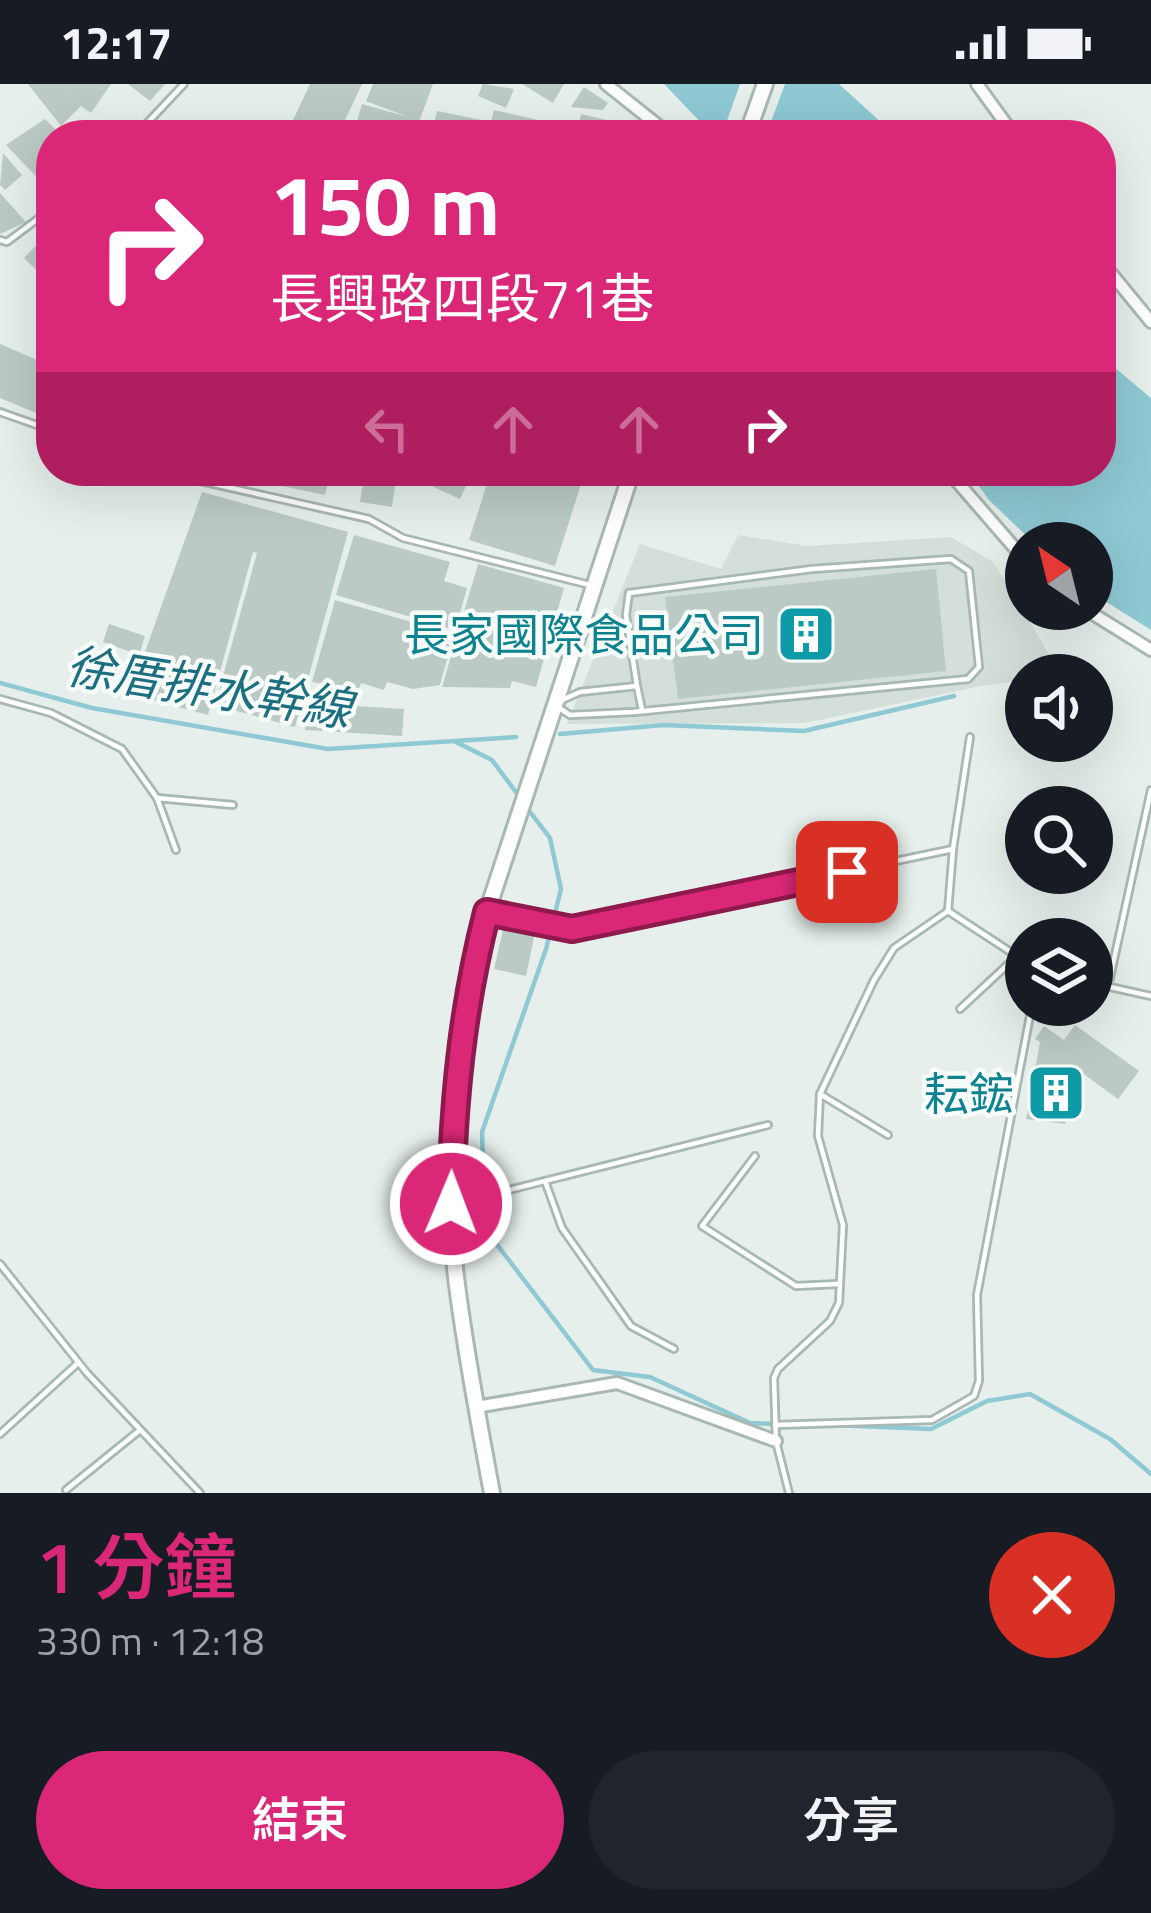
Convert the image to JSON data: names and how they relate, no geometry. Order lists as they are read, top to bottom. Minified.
{"water":["徐厝排水幹線"],"places":{"building":["長家國際食品公司","耘鋐"]},"north":"top left","page":{"status":"12:17","turn":["150 m","長興路四段71巷"],"heading":["1 分鐘","330 m · 12:18"],"buttons":["結束","分享"]}}
